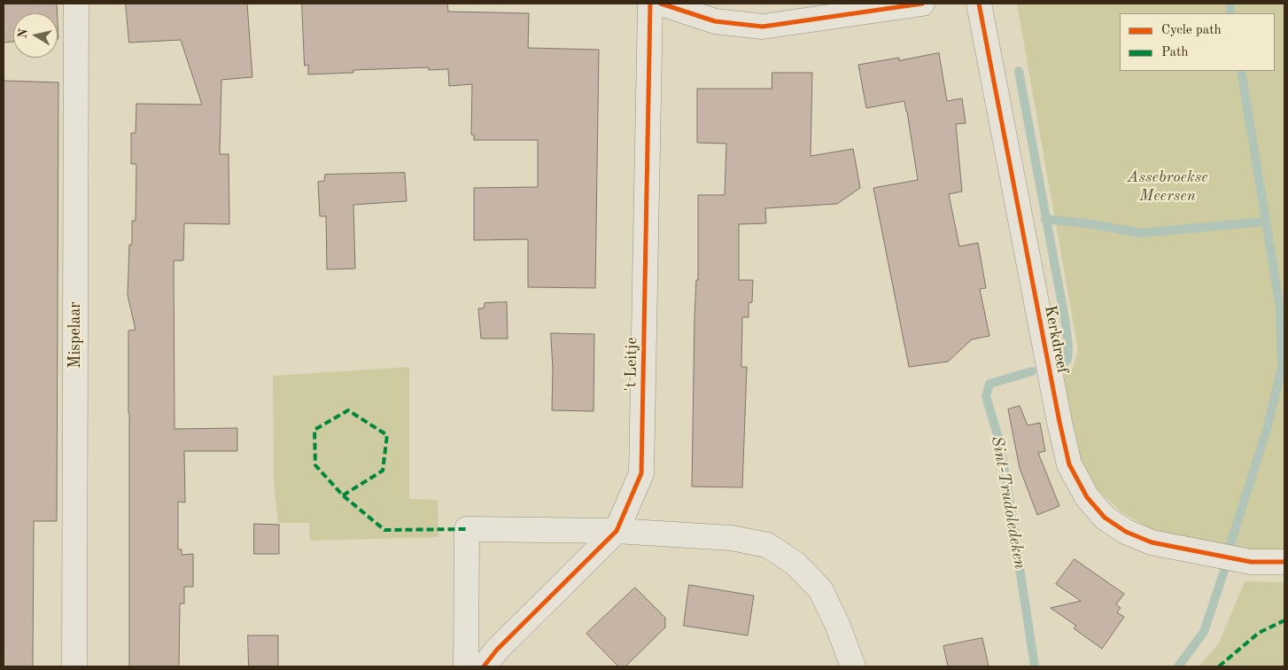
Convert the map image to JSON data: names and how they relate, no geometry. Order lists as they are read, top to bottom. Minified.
{"streets":{"street":["Mispelaar","Kerkdreef","'t Leitje"]},"water":["Sint-Trudoledeken"],"parks":["Assebroekse Meersen"],"legend":["Cycle path","Path"],"north":"left"}
